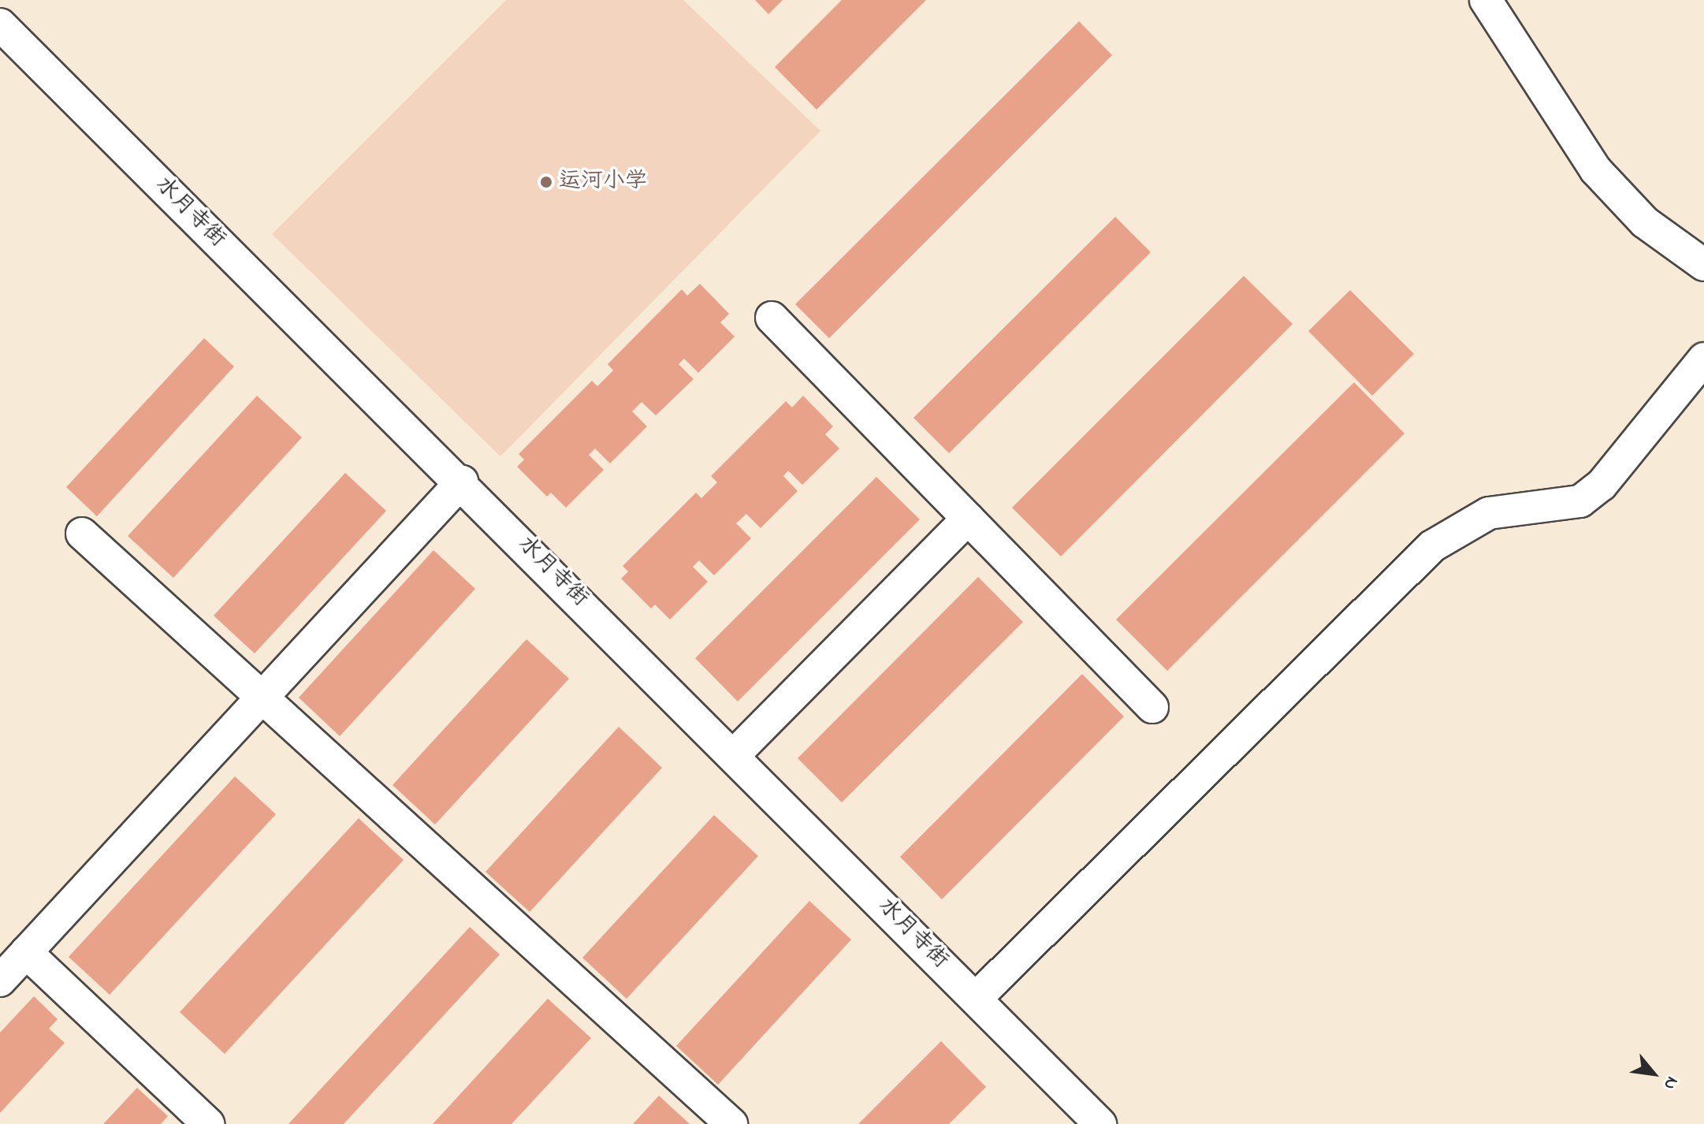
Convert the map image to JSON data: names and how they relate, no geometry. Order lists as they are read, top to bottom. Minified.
{"streets":{"street":["水月寺街"]},"places":["运河小学"],"north":"bottom right"}
